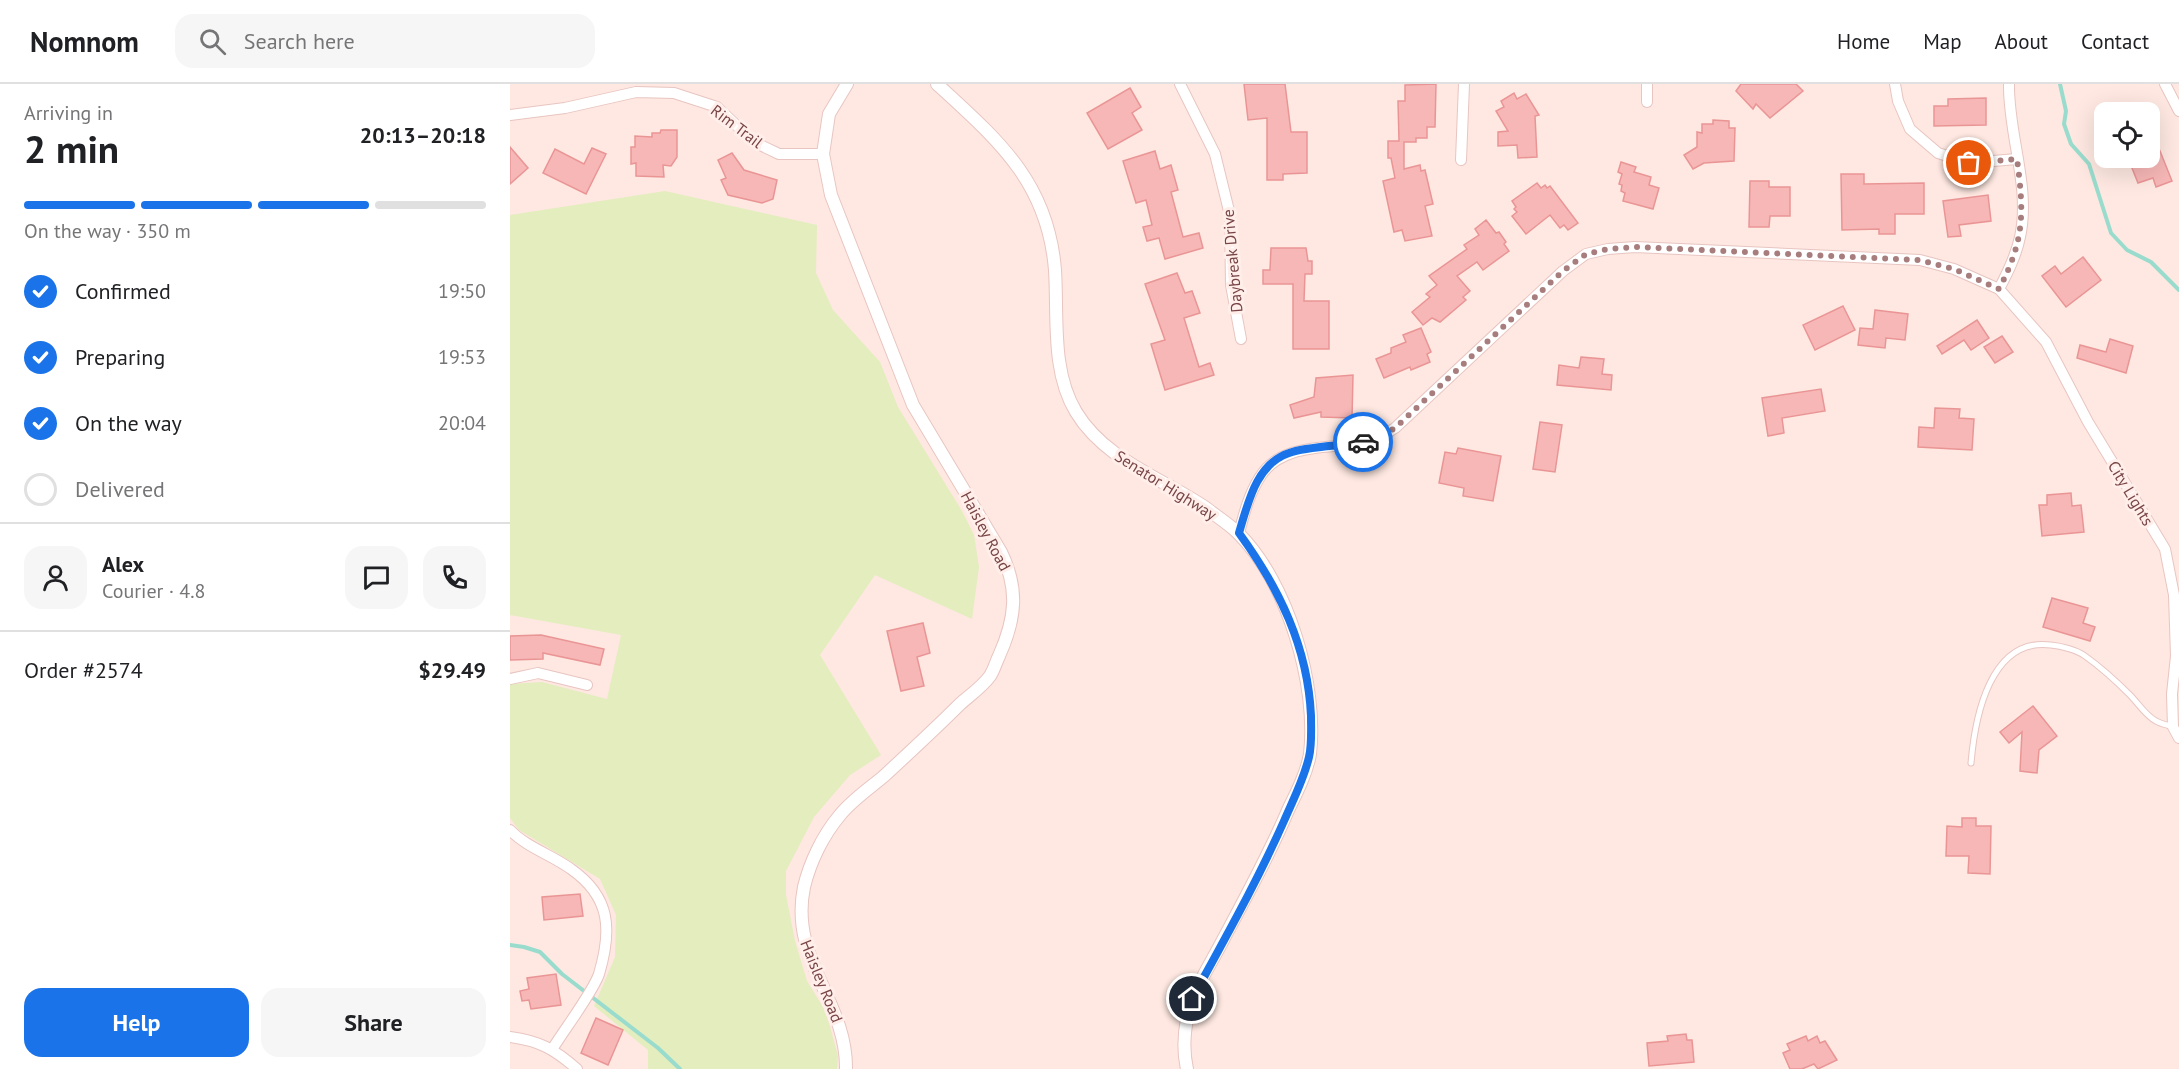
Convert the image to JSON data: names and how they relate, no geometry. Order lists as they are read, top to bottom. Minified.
{"streets":{"street":["Rim Trail","Daybreak Drive","Senator Highway","City Lights","Haisley Road"]},"crossings":[["Rim Trail","Haisley Road"]],"page":{"header":"Nomnom","search":"Search here","nav":["Home","Map","About","Contact"],"heading":["2 min","Arriving in","20:13–20:18"],"panel":["Alex","Courier · 4.8","Order #2574","$29.49"],"bar":"On the way · 350 m","list":[["Confirmed","19:50"],["Preparing","19:53"],["On the way","20:04"],"Delivered"],"buttons":["Help","Share"]}}
